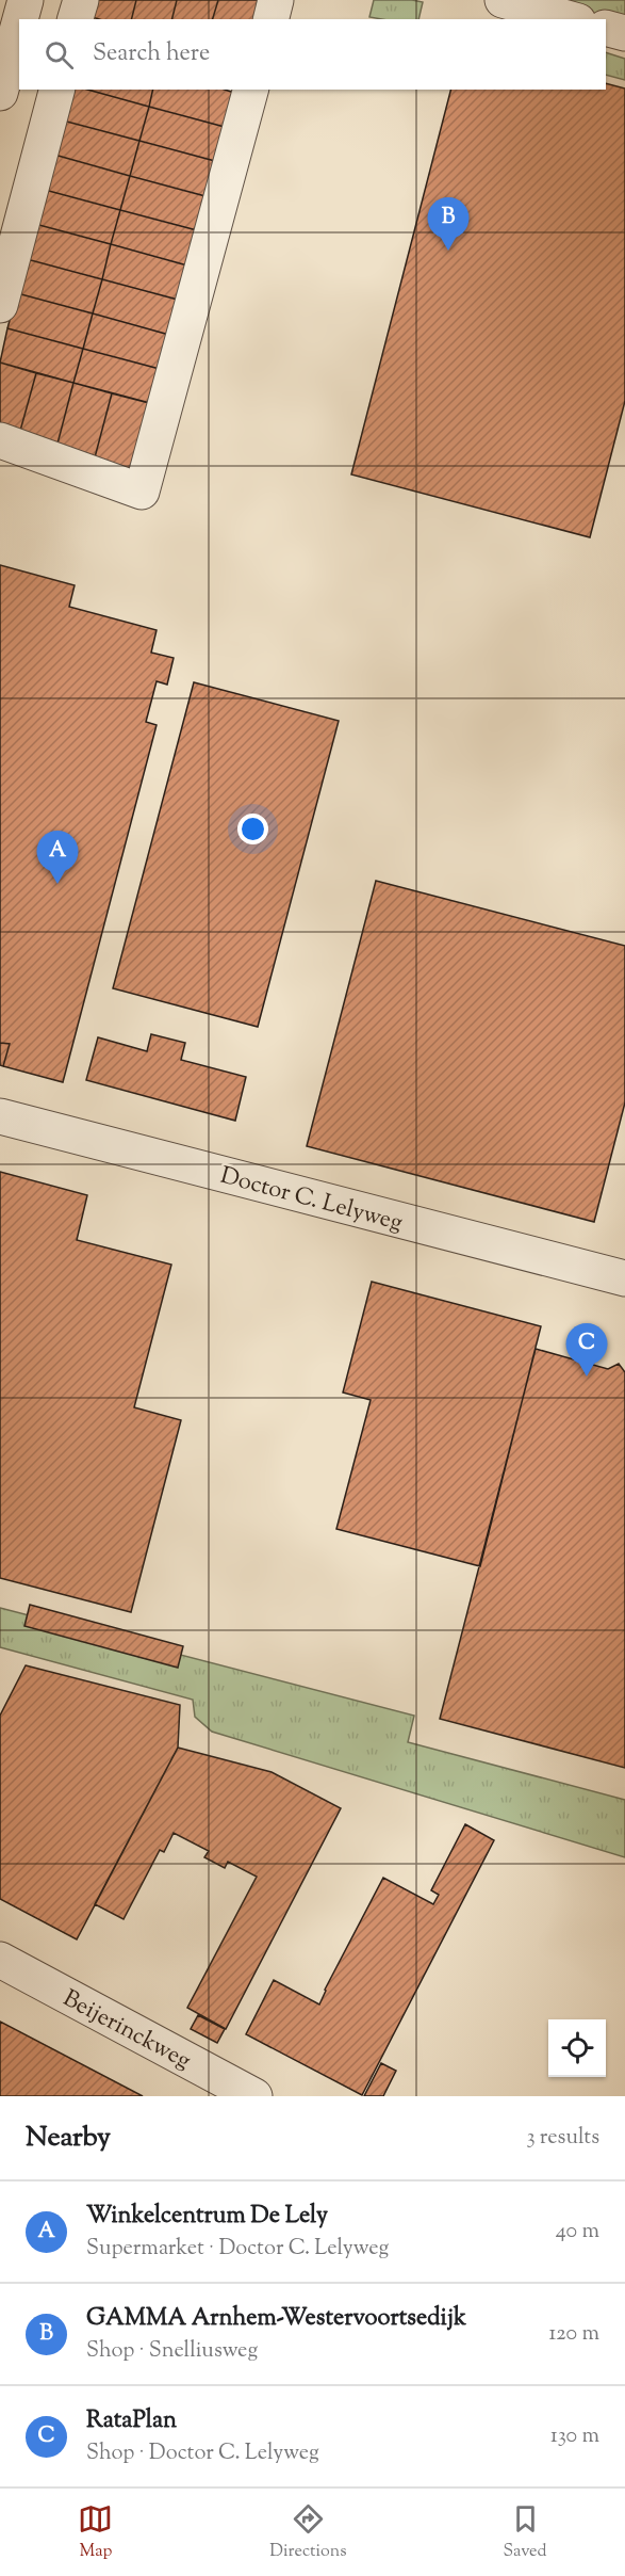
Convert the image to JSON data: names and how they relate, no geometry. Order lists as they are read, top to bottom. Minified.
{"streets":{"street":["Doctor C. Lelyweg","Beijerinckweg"]},"page":{"search":"Search here","pins":["B","A","C"],"heading":["Nearby","3 results"],"list":[{"mark":"A","name":"Winkelcentrum De Lely","note":"Supermarket · Doctor C. Lelyweg","value":"40 m"},{"mark":"B","name":"GAMMA Arnhem-Westervoortsedijk","note":"Shop · Snelliusweg","value":"120 m"},{"mark":"C","name":"RataPlan","note":"Shop · Doctor C. Lelyweg","value":"130 m"}],"nav":["Map","Directions","Saved"]}}
